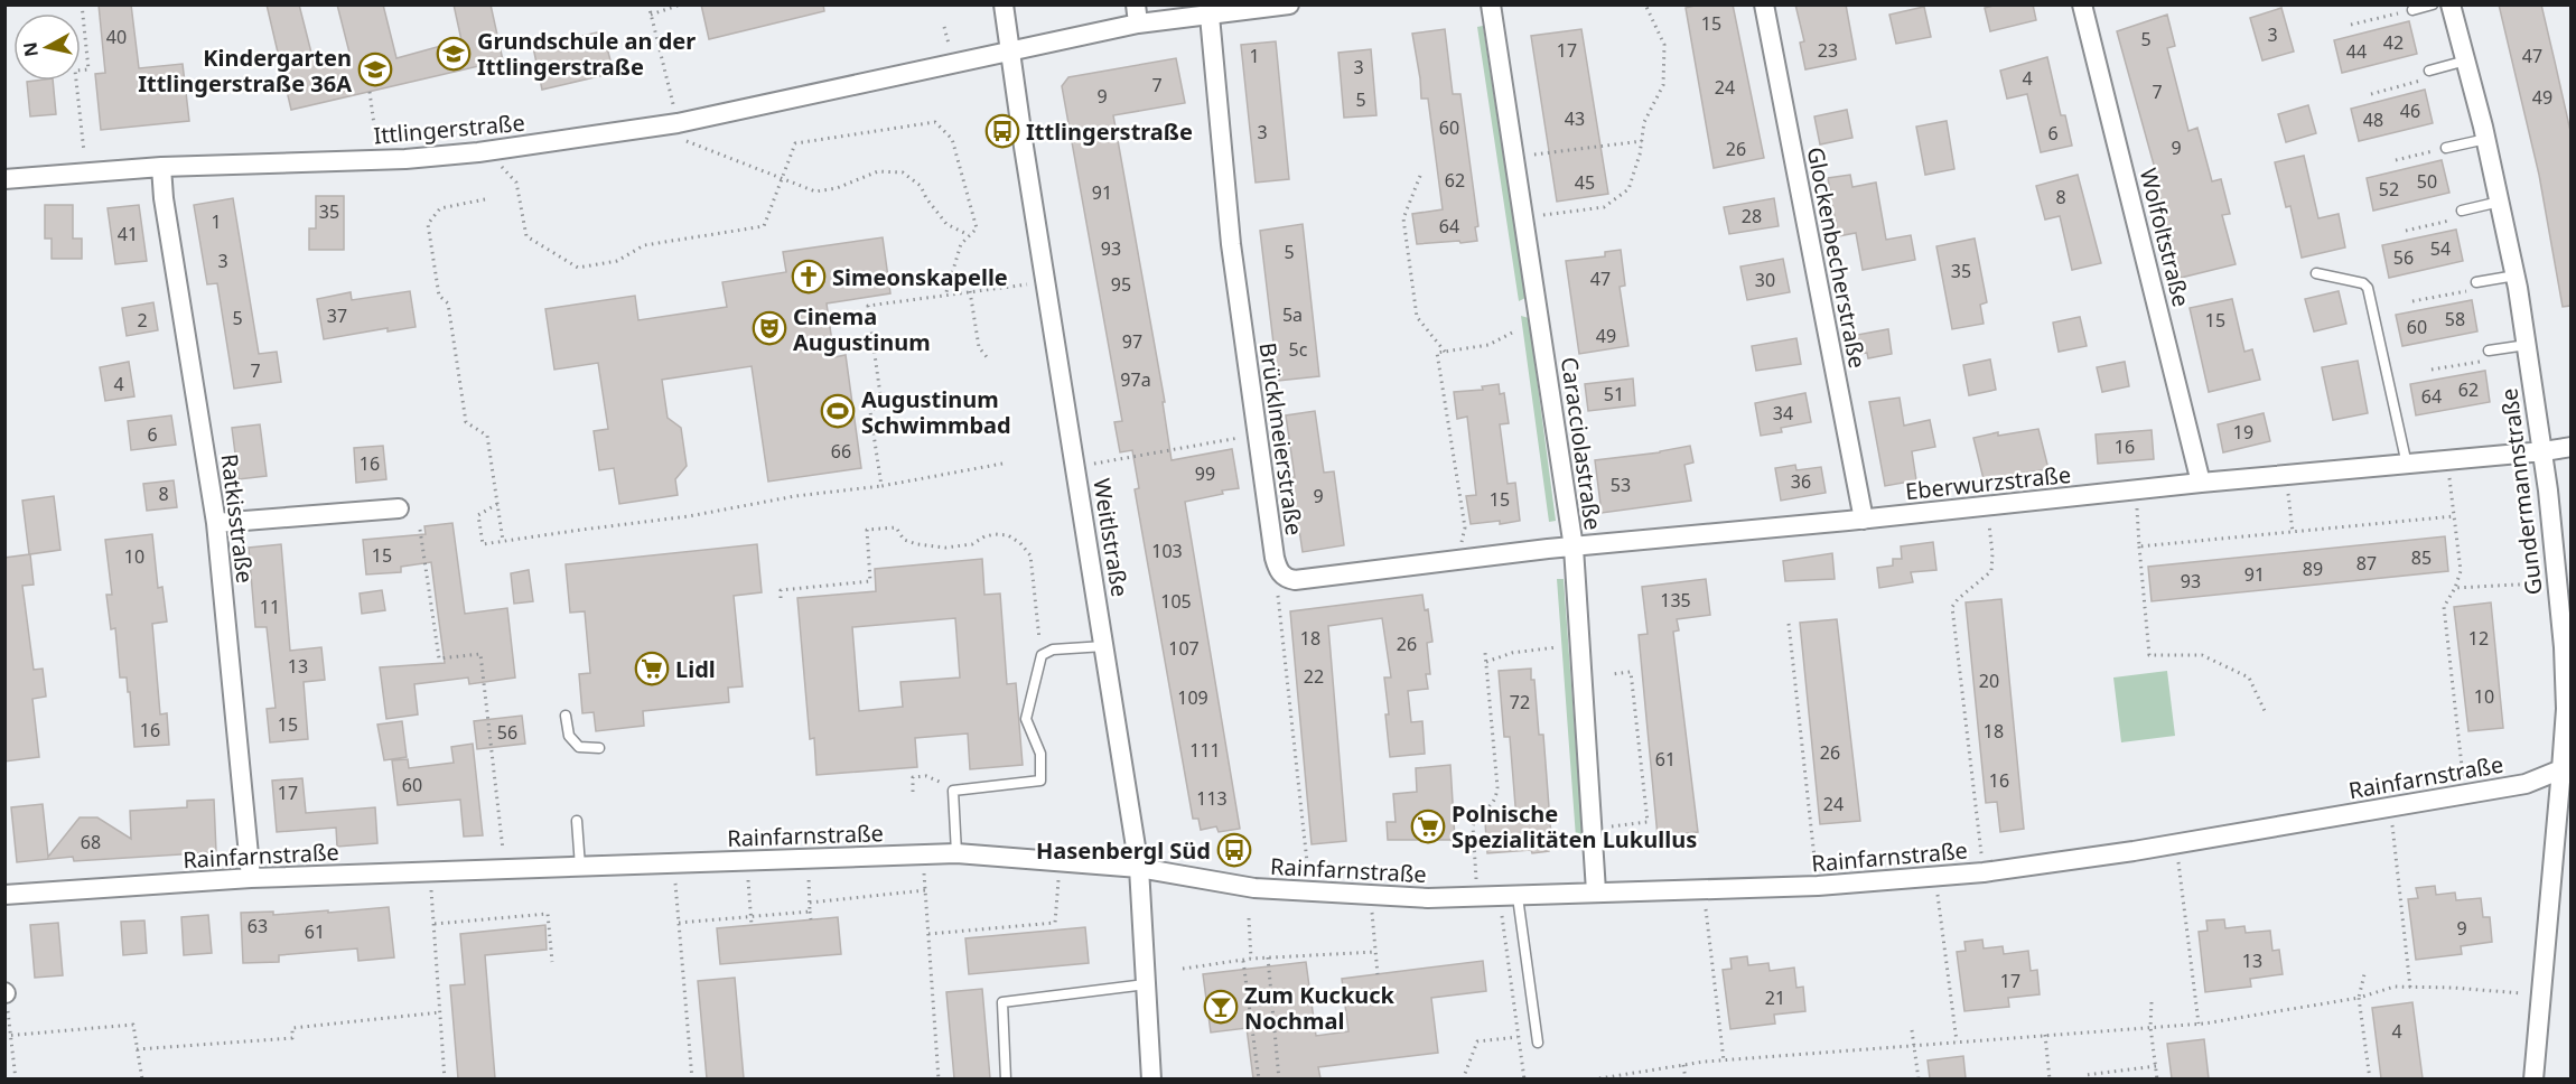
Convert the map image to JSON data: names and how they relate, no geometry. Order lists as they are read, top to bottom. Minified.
{"streets":{"street":["Ittlingerstraße","Wolfoltstraße","Glockenbecherstraße","Brücklmeierstraße","Caracciolastraße","Eberwurzstraße","Gundermannstraße","Ratkisstraße","Weitlstraße","Rainfarnstraße"]},"crossings":[["Ittlingerstraße","Brücklmeierstraße"],["Ittlingerstraße","Ratkisstraße"],["Ittlingerstraße","Weitlstraße"],["Wolfoltstraße","Eberwurzstraße"],["Glockenbecherstraße","Eberwurzstraße"],["Caracciolastraße","Eberwurzstraße"],["Caracciolastraße","Rainfarnstraße"],["Eberwurzstraße","Gundermannstraße"],["Gundermannstraße","Rainfarnstraße"],["Ratkisstraße","Rainfarnstraße"],["Weitlstraße","Rainfarnstraße"]],"places":{"school or university":["Grundschule an der Ittlingerstraße","Kindergarten Ittlingerstraße 36A"],"bus stop":["Ittlingerstraße","Hasenbergl Süd"],"church":["Simeonskapelle"],"theatre":["Cinema Augustinum"],"sports":["Augustinum Schwimmbad"],"supermarket":["Lidl","Polnische Spezialitäten Lukullus"],"bar":["Zum Kuckuck Nochmal"]},"house_numbers":["15","3","40","5","42","17","23","44","1","47","3","4","7","24","7","9","49","5","46","43","48","60","3","6","9","26","62","50","45","52","91","8","35","28","1","64","41","93","54","5","56","3","35","47","30","95","5a","37","5","58","2","15","60","49","97","5c","7","97a","4","62","51","64","34","19","6","16","66","16","99","36","53","8","9","15","103","15","10","85","87","89","91","93","135","105","11","18","12","26","107","13","22","20","10","109","72","15","16","18","56","111","26","61","16","60","17","113","24","68","63","9","61","13","17","21","4"],"north":"left"}
